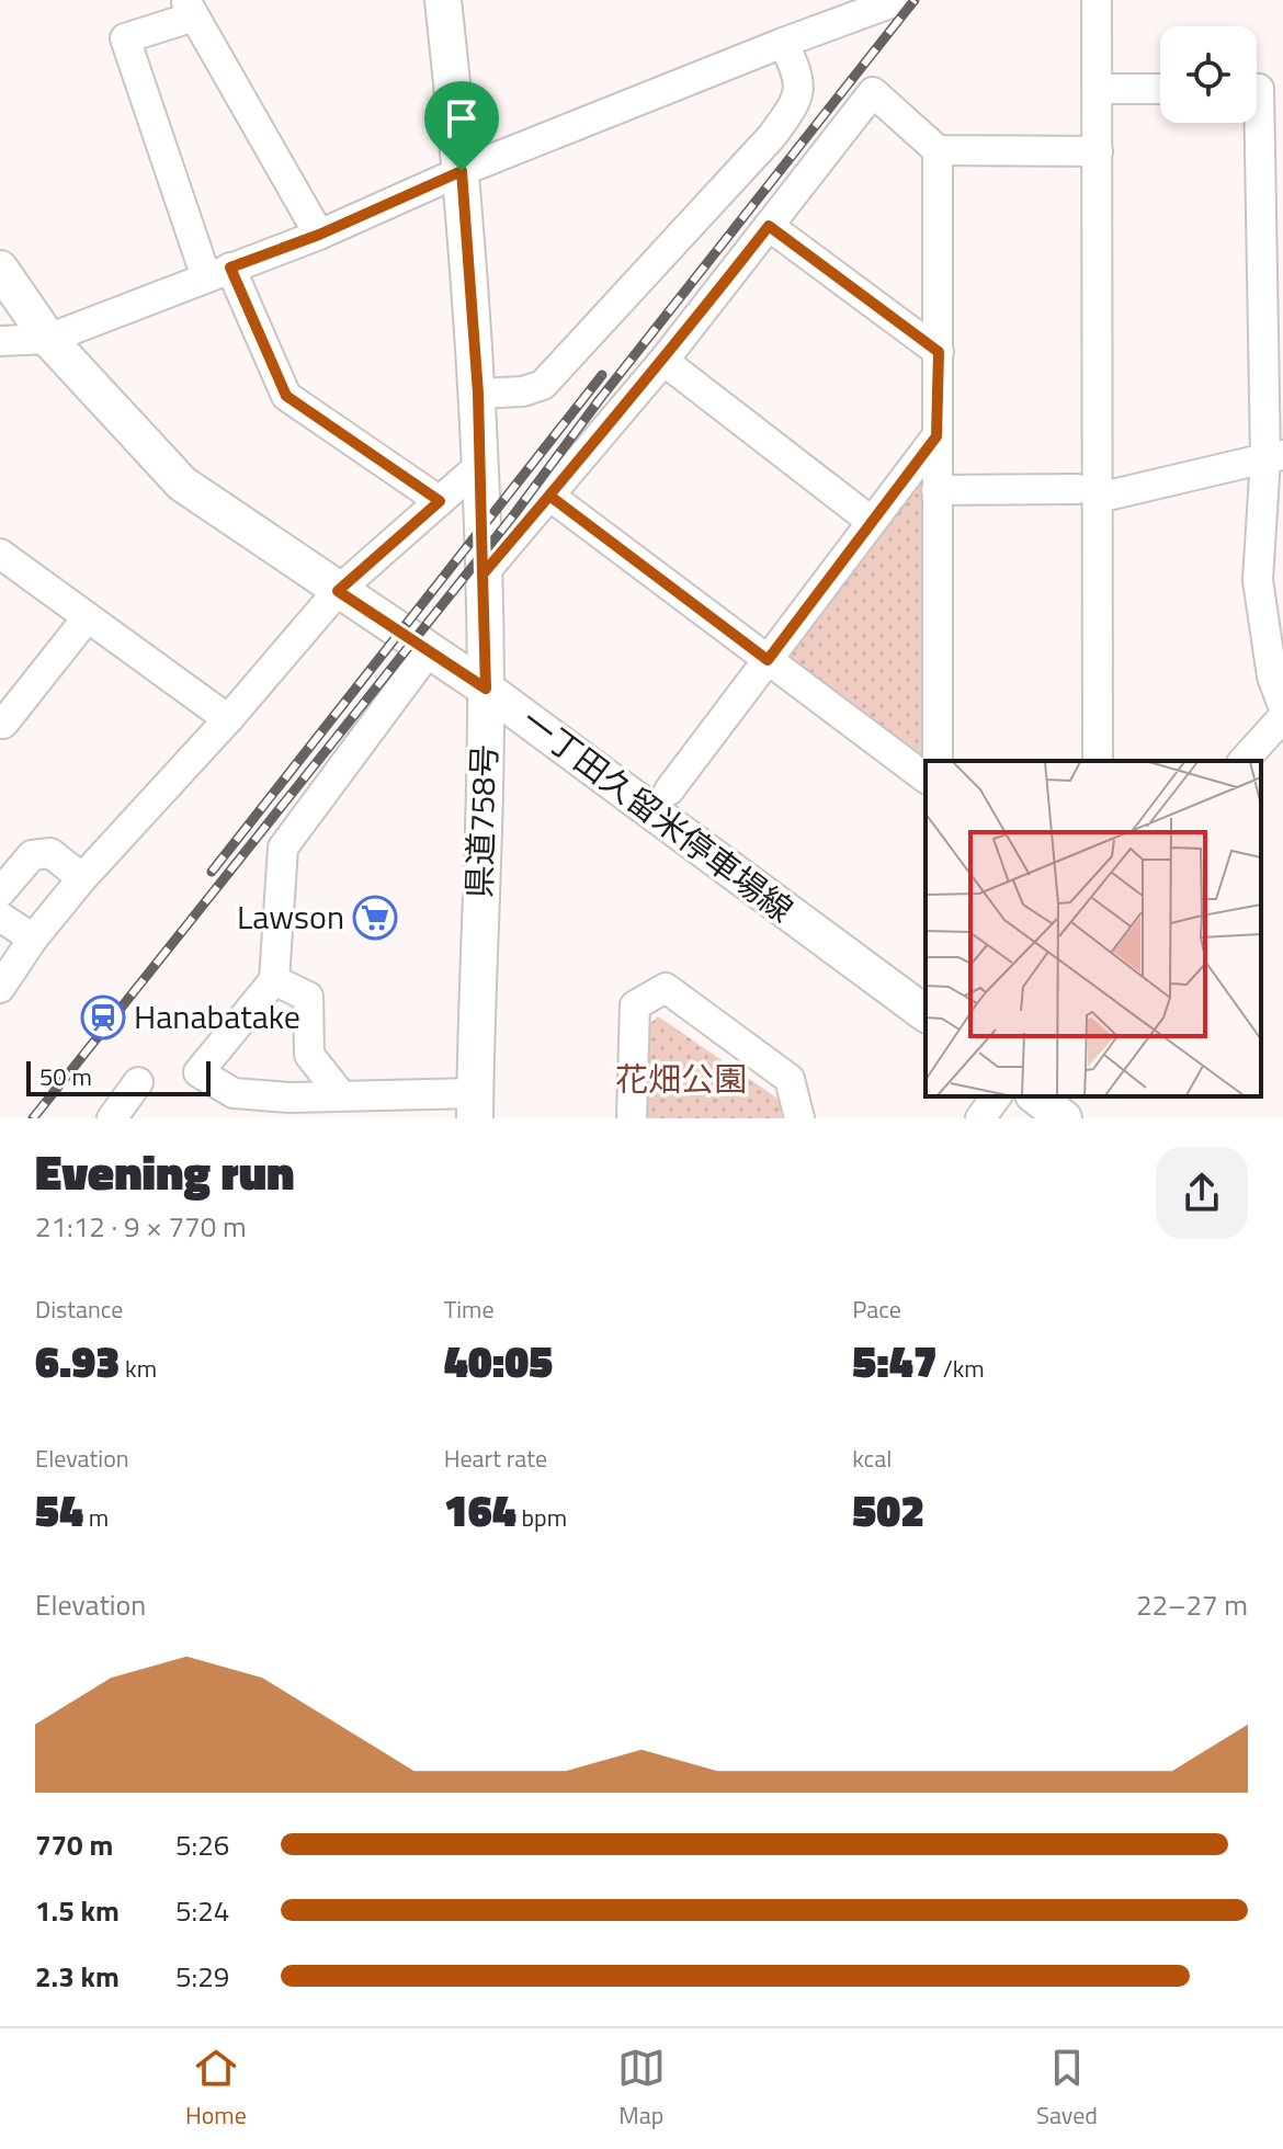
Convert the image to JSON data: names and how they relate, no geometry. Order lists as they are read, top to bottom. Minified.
{"streets":{"main road":["一丁田久留米停車場線","県道758号"]},"crossings":[["一丁田久留米停車場線","県道758号"]],"parks":["花畑公園"],"places":{"supermarket":["Lawson"],"station":["Hanabatake"]},"scale_bar":"50 m","page":{"scale":"50 m","heading":["Evening run","21:12 · 9 × 770 m"],"stats":[["Distance","6.93 km"],["Time","40:05"],["Pace","5:47 /km"],["Elevation","54 m"],["Heart rate","164 bpm"],["kcal","502"]],"chart":["Elevation","22–27 m"],"list":[{"name":"770 m","note":"5:26"},{"name":"1.5 km","note":"5:24"},{"name":"2.3 km","note":"5:29"}],"tabs":["Home","Map","Saved"]}}
